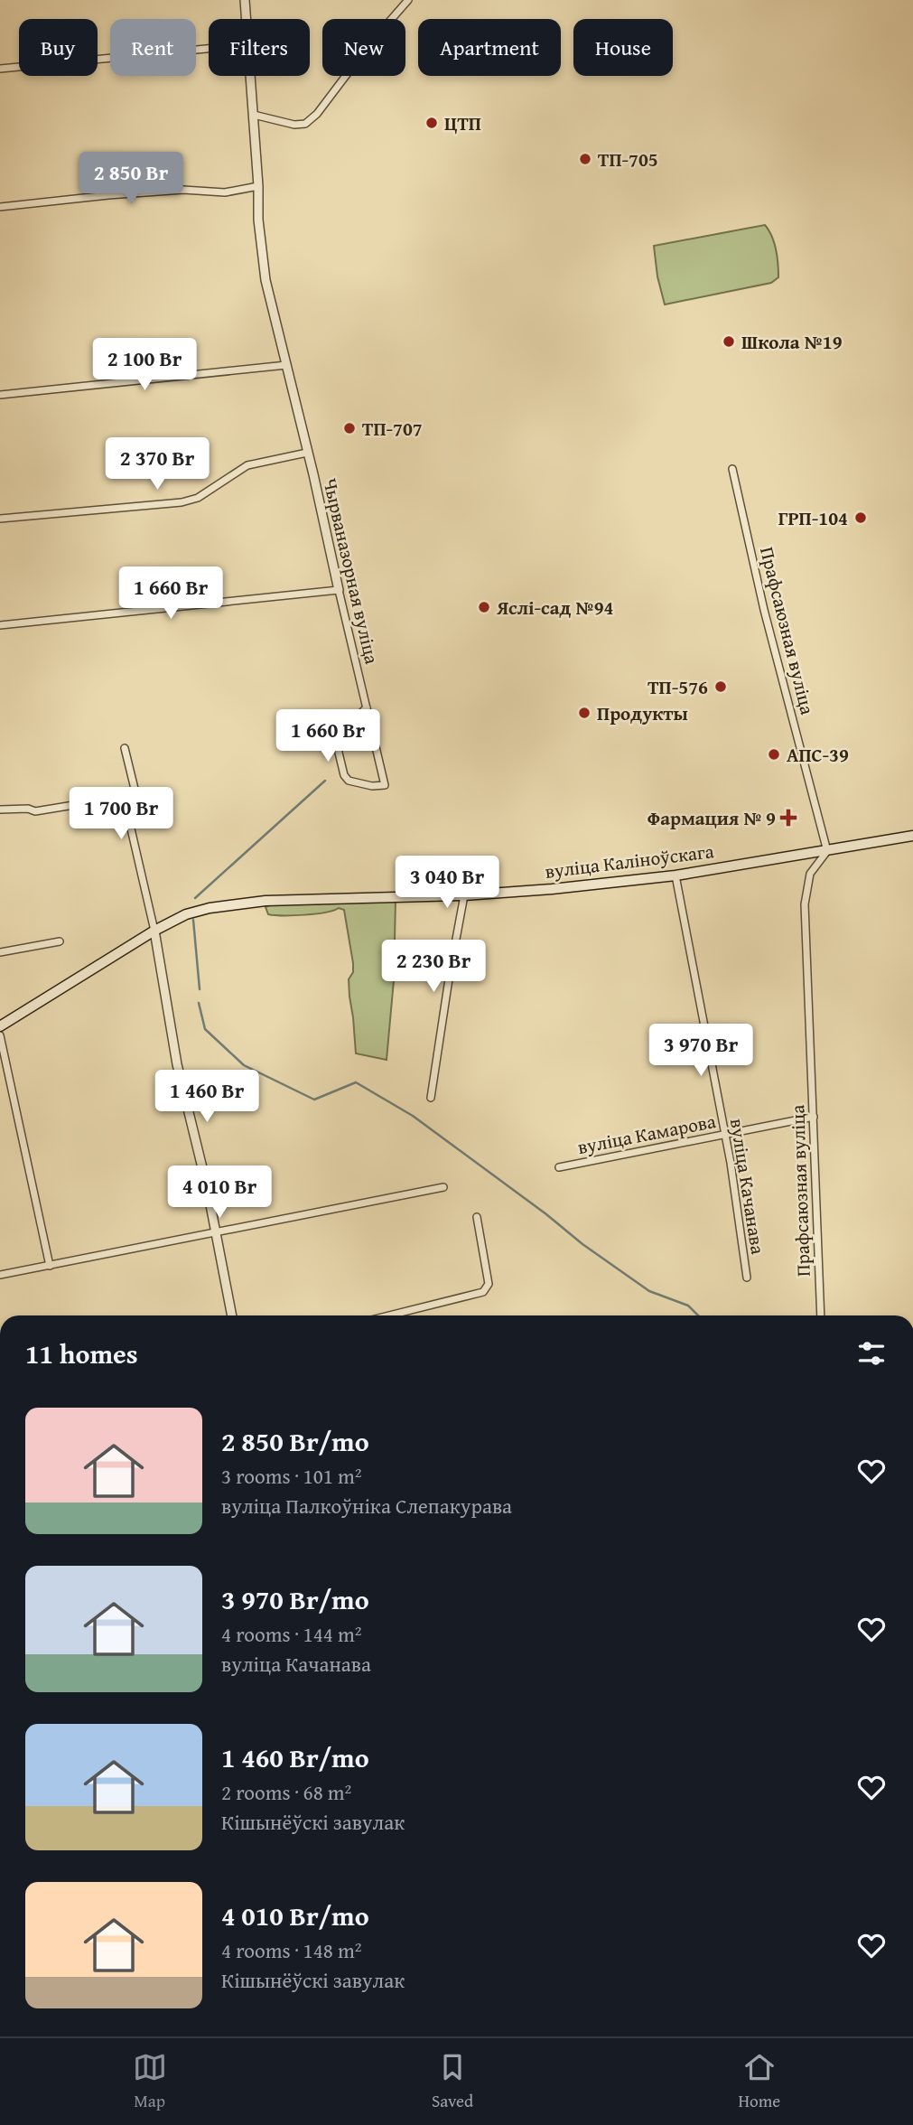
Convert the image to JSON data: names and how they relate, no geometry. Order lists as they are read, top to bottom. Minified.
{"streets":{"main road":["вуліца Каліноўскага"],"street":["Чырваназорная вуліца","Прафсаюзная вуліца","вуліца Камарова","вуліца Качанава"]},"crossings":[["Прафсаюзная вуліца","вуліца Каліноўскага"],["Прафсаюзная вуліца","вуліца Камарова"],["вуліца Каліноўскага","вуліца Качанава"],["вуліца Камарова","вуліца Качанава"]],"places":{"other":["ЦТП","ТП-705","Школа №19","ТП-707","ГРП-104","Яслі-сад №94","ТП-576","Продукты","АПС-39"],"health":["Фармация № 9"]},"page":{"chip":["Buy","Rent","Filters","New","Apartment","House"],"price":["2 850 Br","2 100 Br","2 370 Br","1 660 Br","1 660 Br","1 700 Br","3 040 Br","2 230 Br","3 970 Br","1 460 Br","4 010 Br"],"heading":"11 homes","list":[{"name":"2 850 Br/mo","note":"3 rooms · 101 m² · вуліца Палкоўніка Слепакурава"},{"name":"3 970 Br/mo","note":"4 rooms · 144 m² · вуліца Качанава"},{"name":"1 460 Br/mo","note":"2 rooms · 68 m² · Кішынёўскі завулак"},{"name":"4 010 Br/mo","note":"4 rooms · 148 m² · Кішынёўскі завулак"}],"tabs":["Map","Saved","Home"]}}
